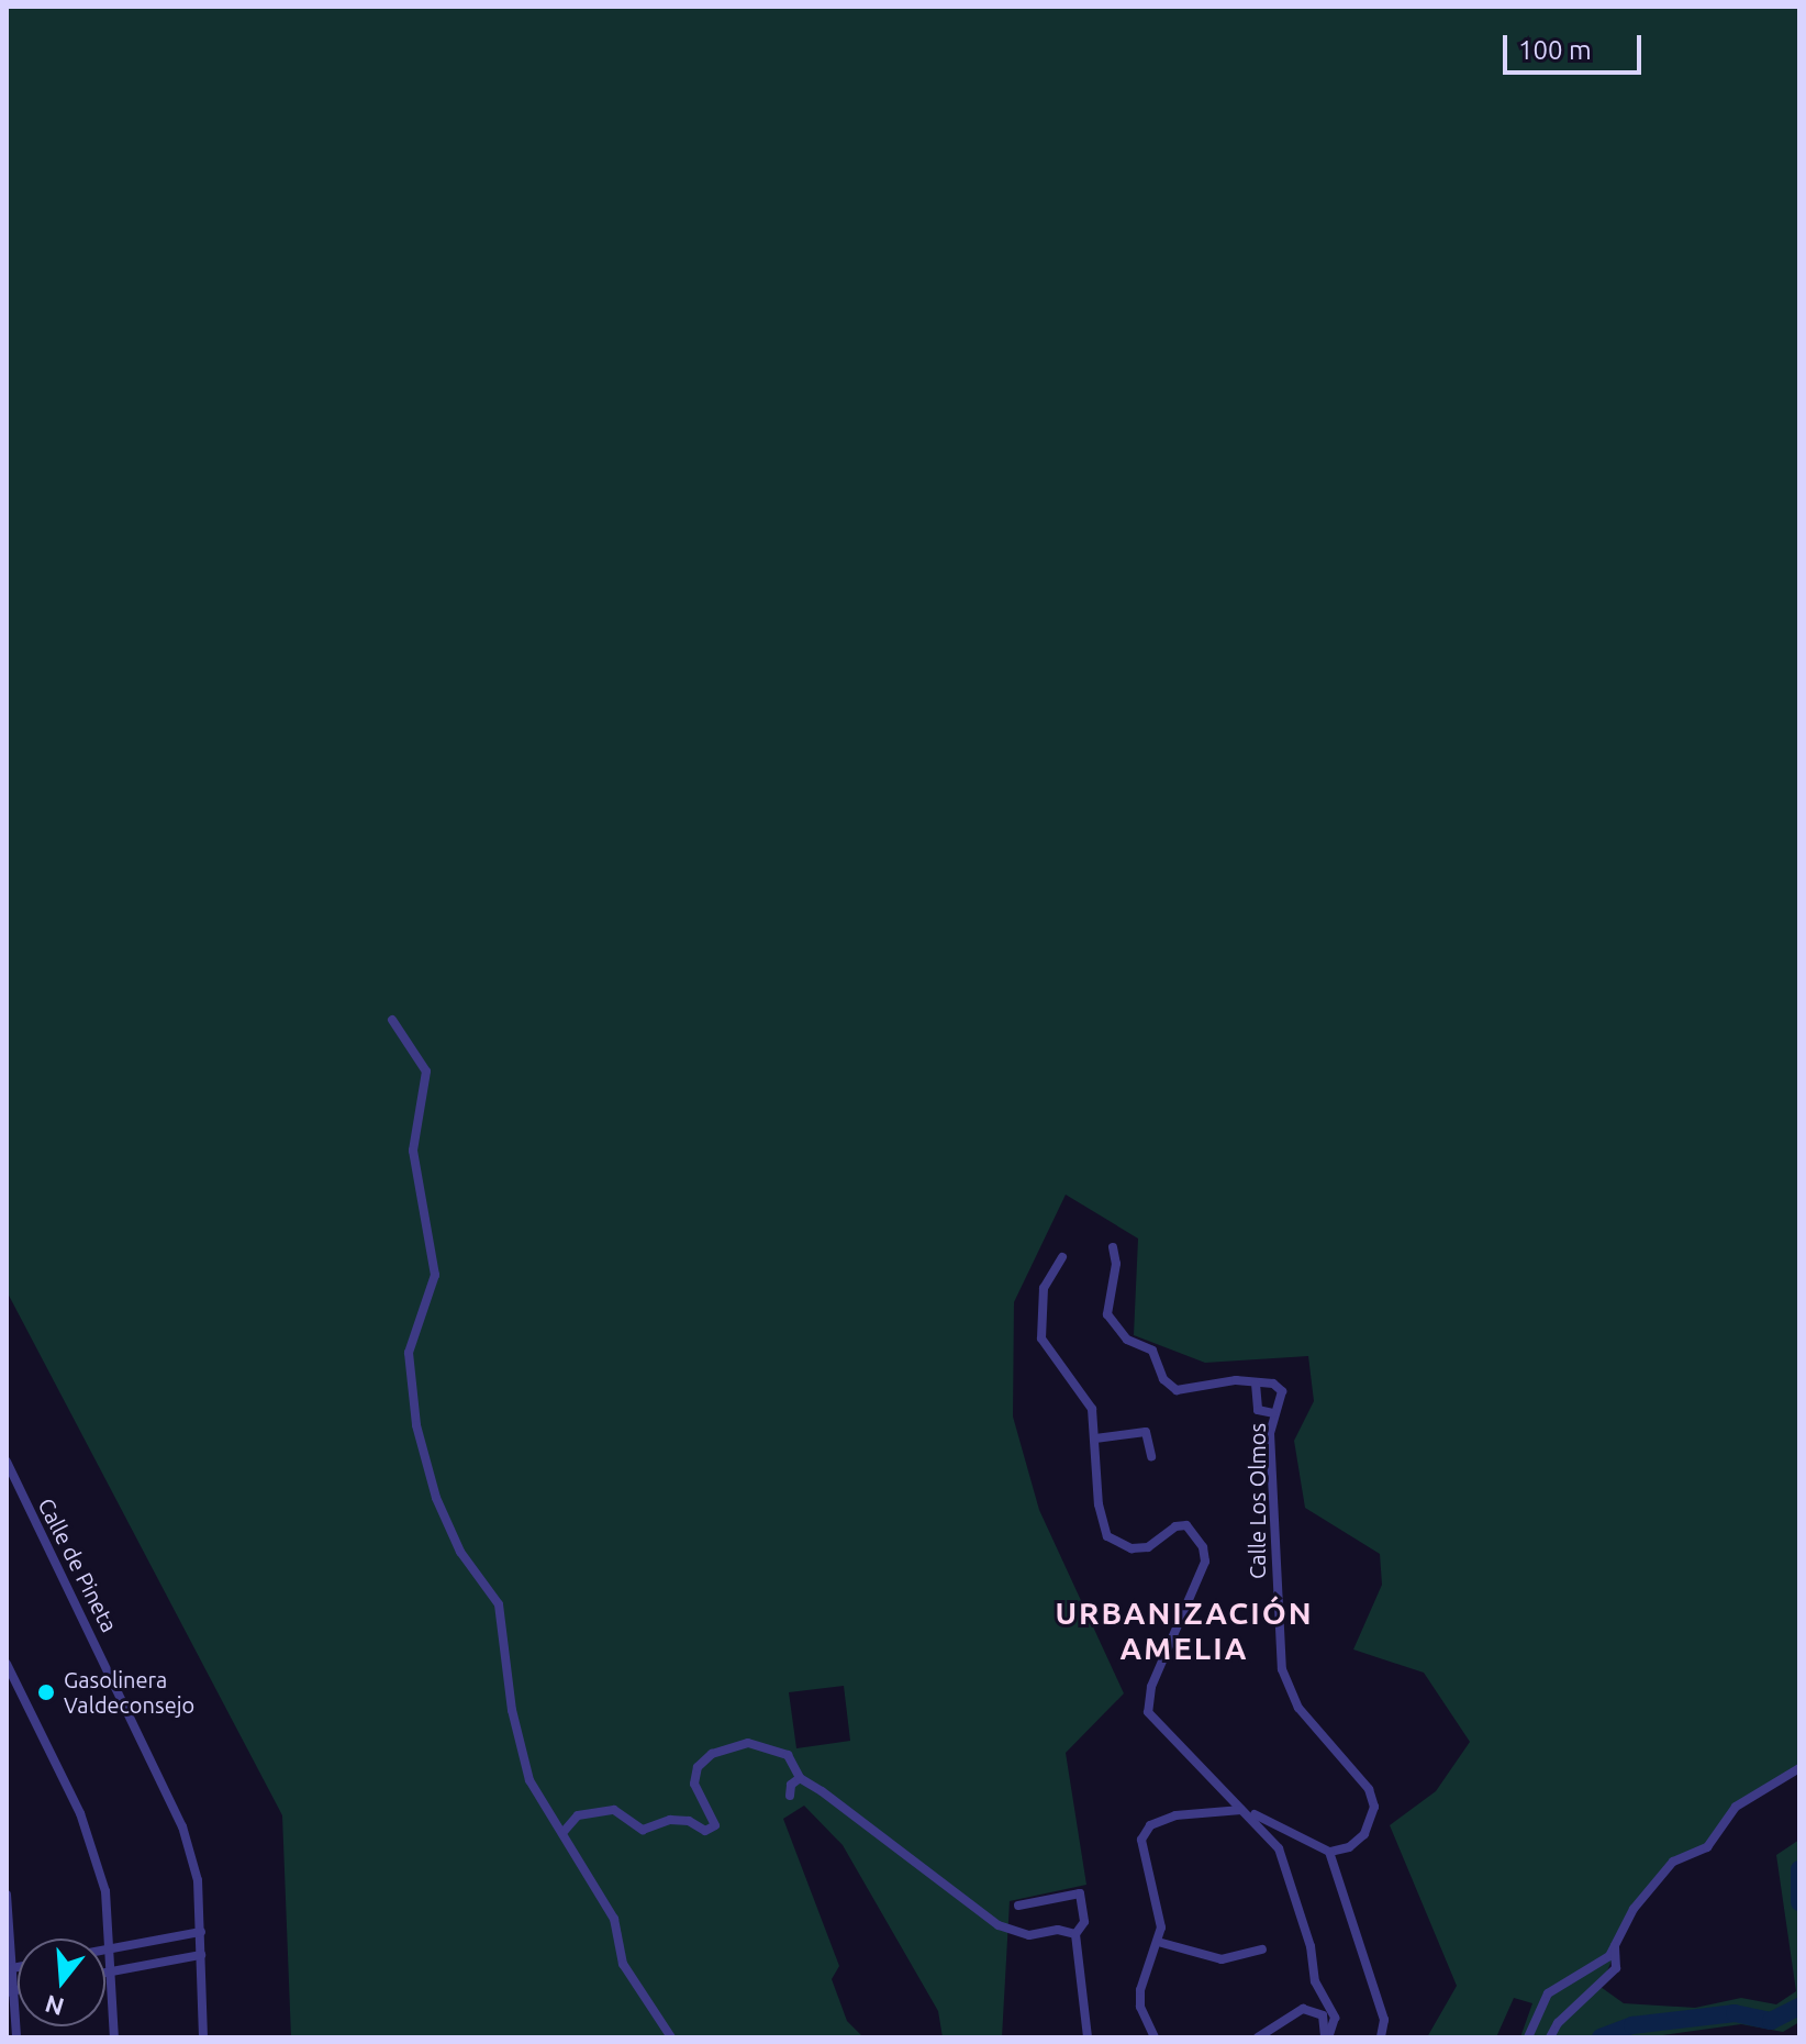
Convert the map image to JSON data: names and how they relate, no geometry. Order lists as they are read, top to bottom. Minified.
{"streets":{"street":["Calle Los Olmos","Calle de Pineta"]},"districts":["URBANIZACIÓN AMELIA"],"places":["Gasolinera Valdeconsejo"],"scale_bar":"100 m","north":"bottom"}
